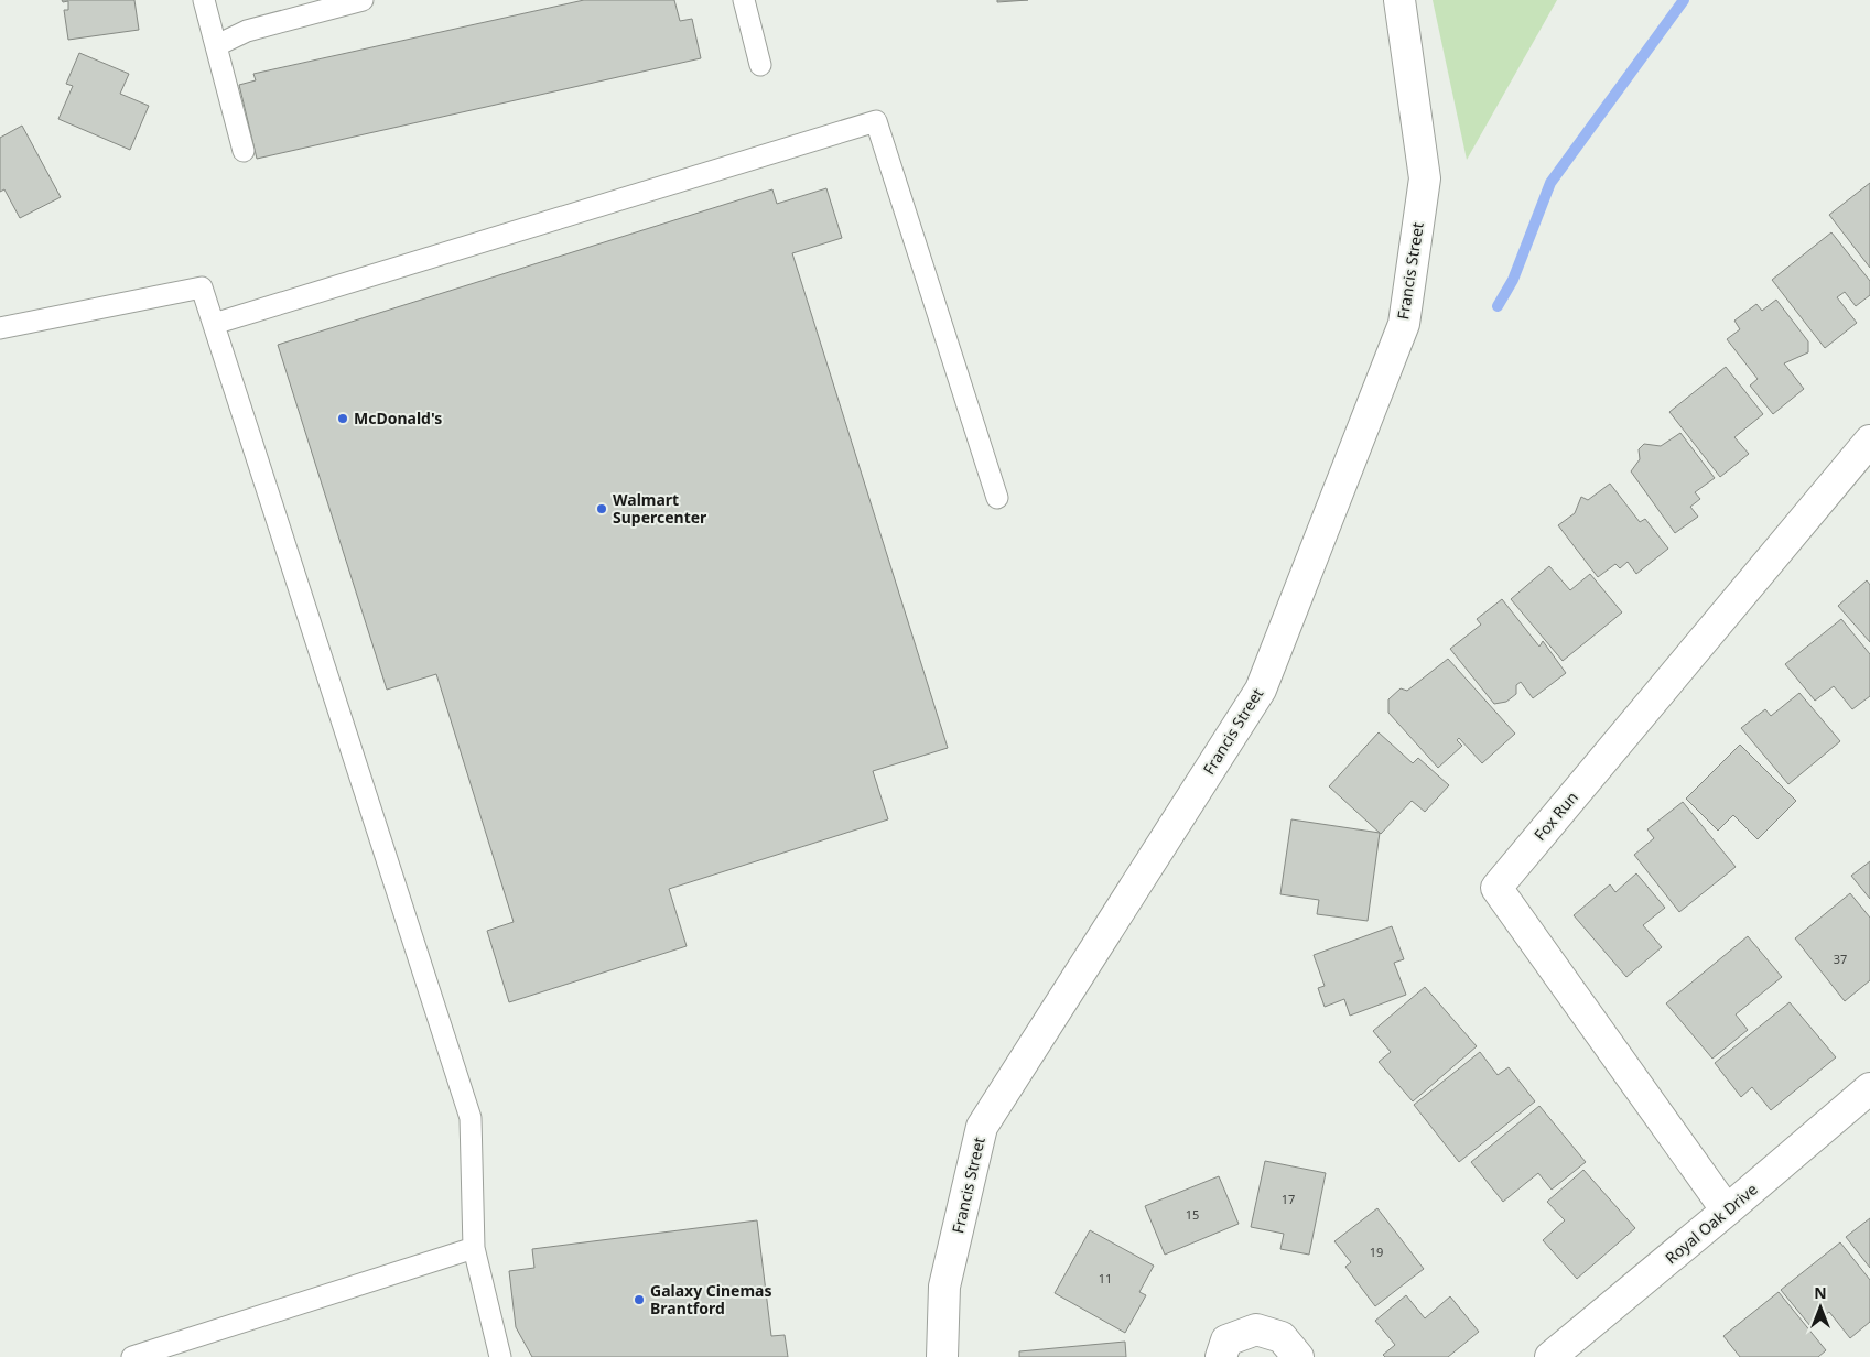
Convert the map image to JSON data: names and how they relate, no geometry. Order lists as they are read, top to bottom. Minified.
{"streets":{"street":["Francis Street","Fox Run","Royal Oak Drive"]},"crossings":[["Fox Run","Royal Oak Drive"]],"places":["McDonald's","Walmart Supercenter","Galaxy Cinemas Brantford"],"house_numbers":["37","17","15","19","11"],"north":"top"}
